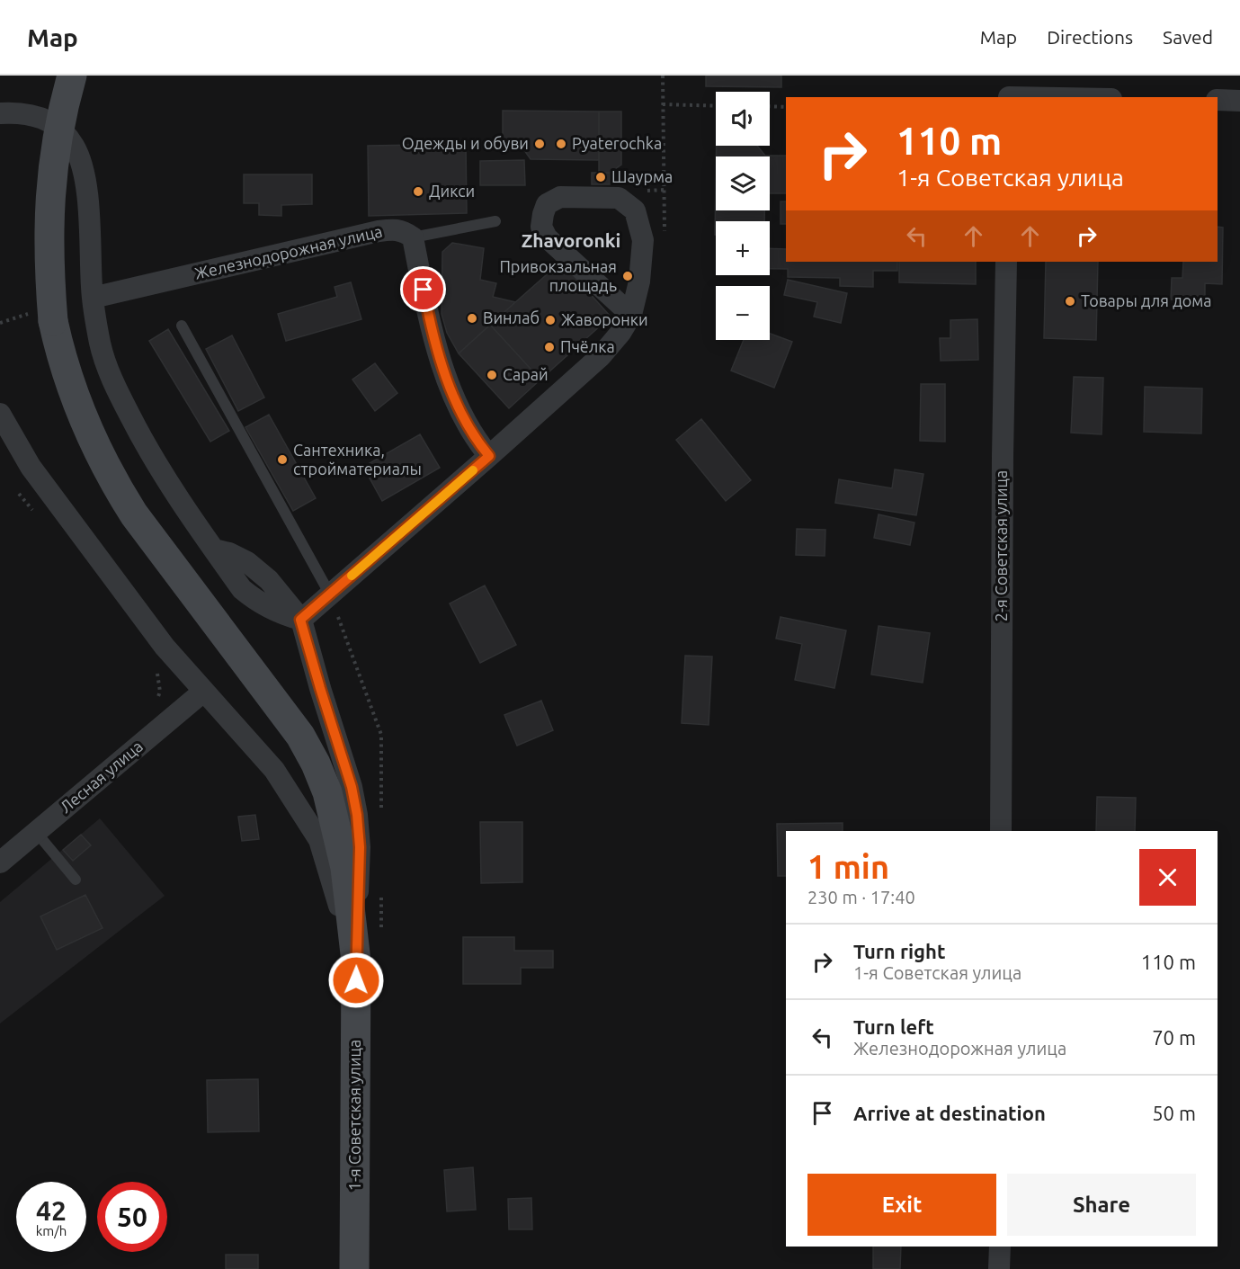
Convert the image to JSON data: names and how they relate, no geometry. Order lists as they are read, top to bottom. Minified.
{"streets":{"main road":["1-я Советская улица"],"street":["Железнодорожная улица","2-я Советская улица","Лесная улица"]},"districts":["Zhavoronki"],"places":["Одежды и обуви","Pyaterochka","Шаурма","Дикси","Привокзальная площадь","Товары для дома","Винлаб","Жаворонки","Пчёлка","Сарай","Сантехника, стройматериалы"],"page":{"header":"Map","nav":["Map","Directions","Saved"],"map_buttons":["+","−"],"turn":["110 m","1-я Советская улица"],"heading":["1 min","230 m · 17:40"],"list":[{"name":"Turn right","note":"1-я Советская улица","value":"110 m"},{"name":"Turn left","note":"Железнодорожная улица","value":"70 m"},{"name":"Arrive at destination","value":"50 m"}],"buttons":["Exit","Share"],"speed":"42 km/h","limit":"50"}}
